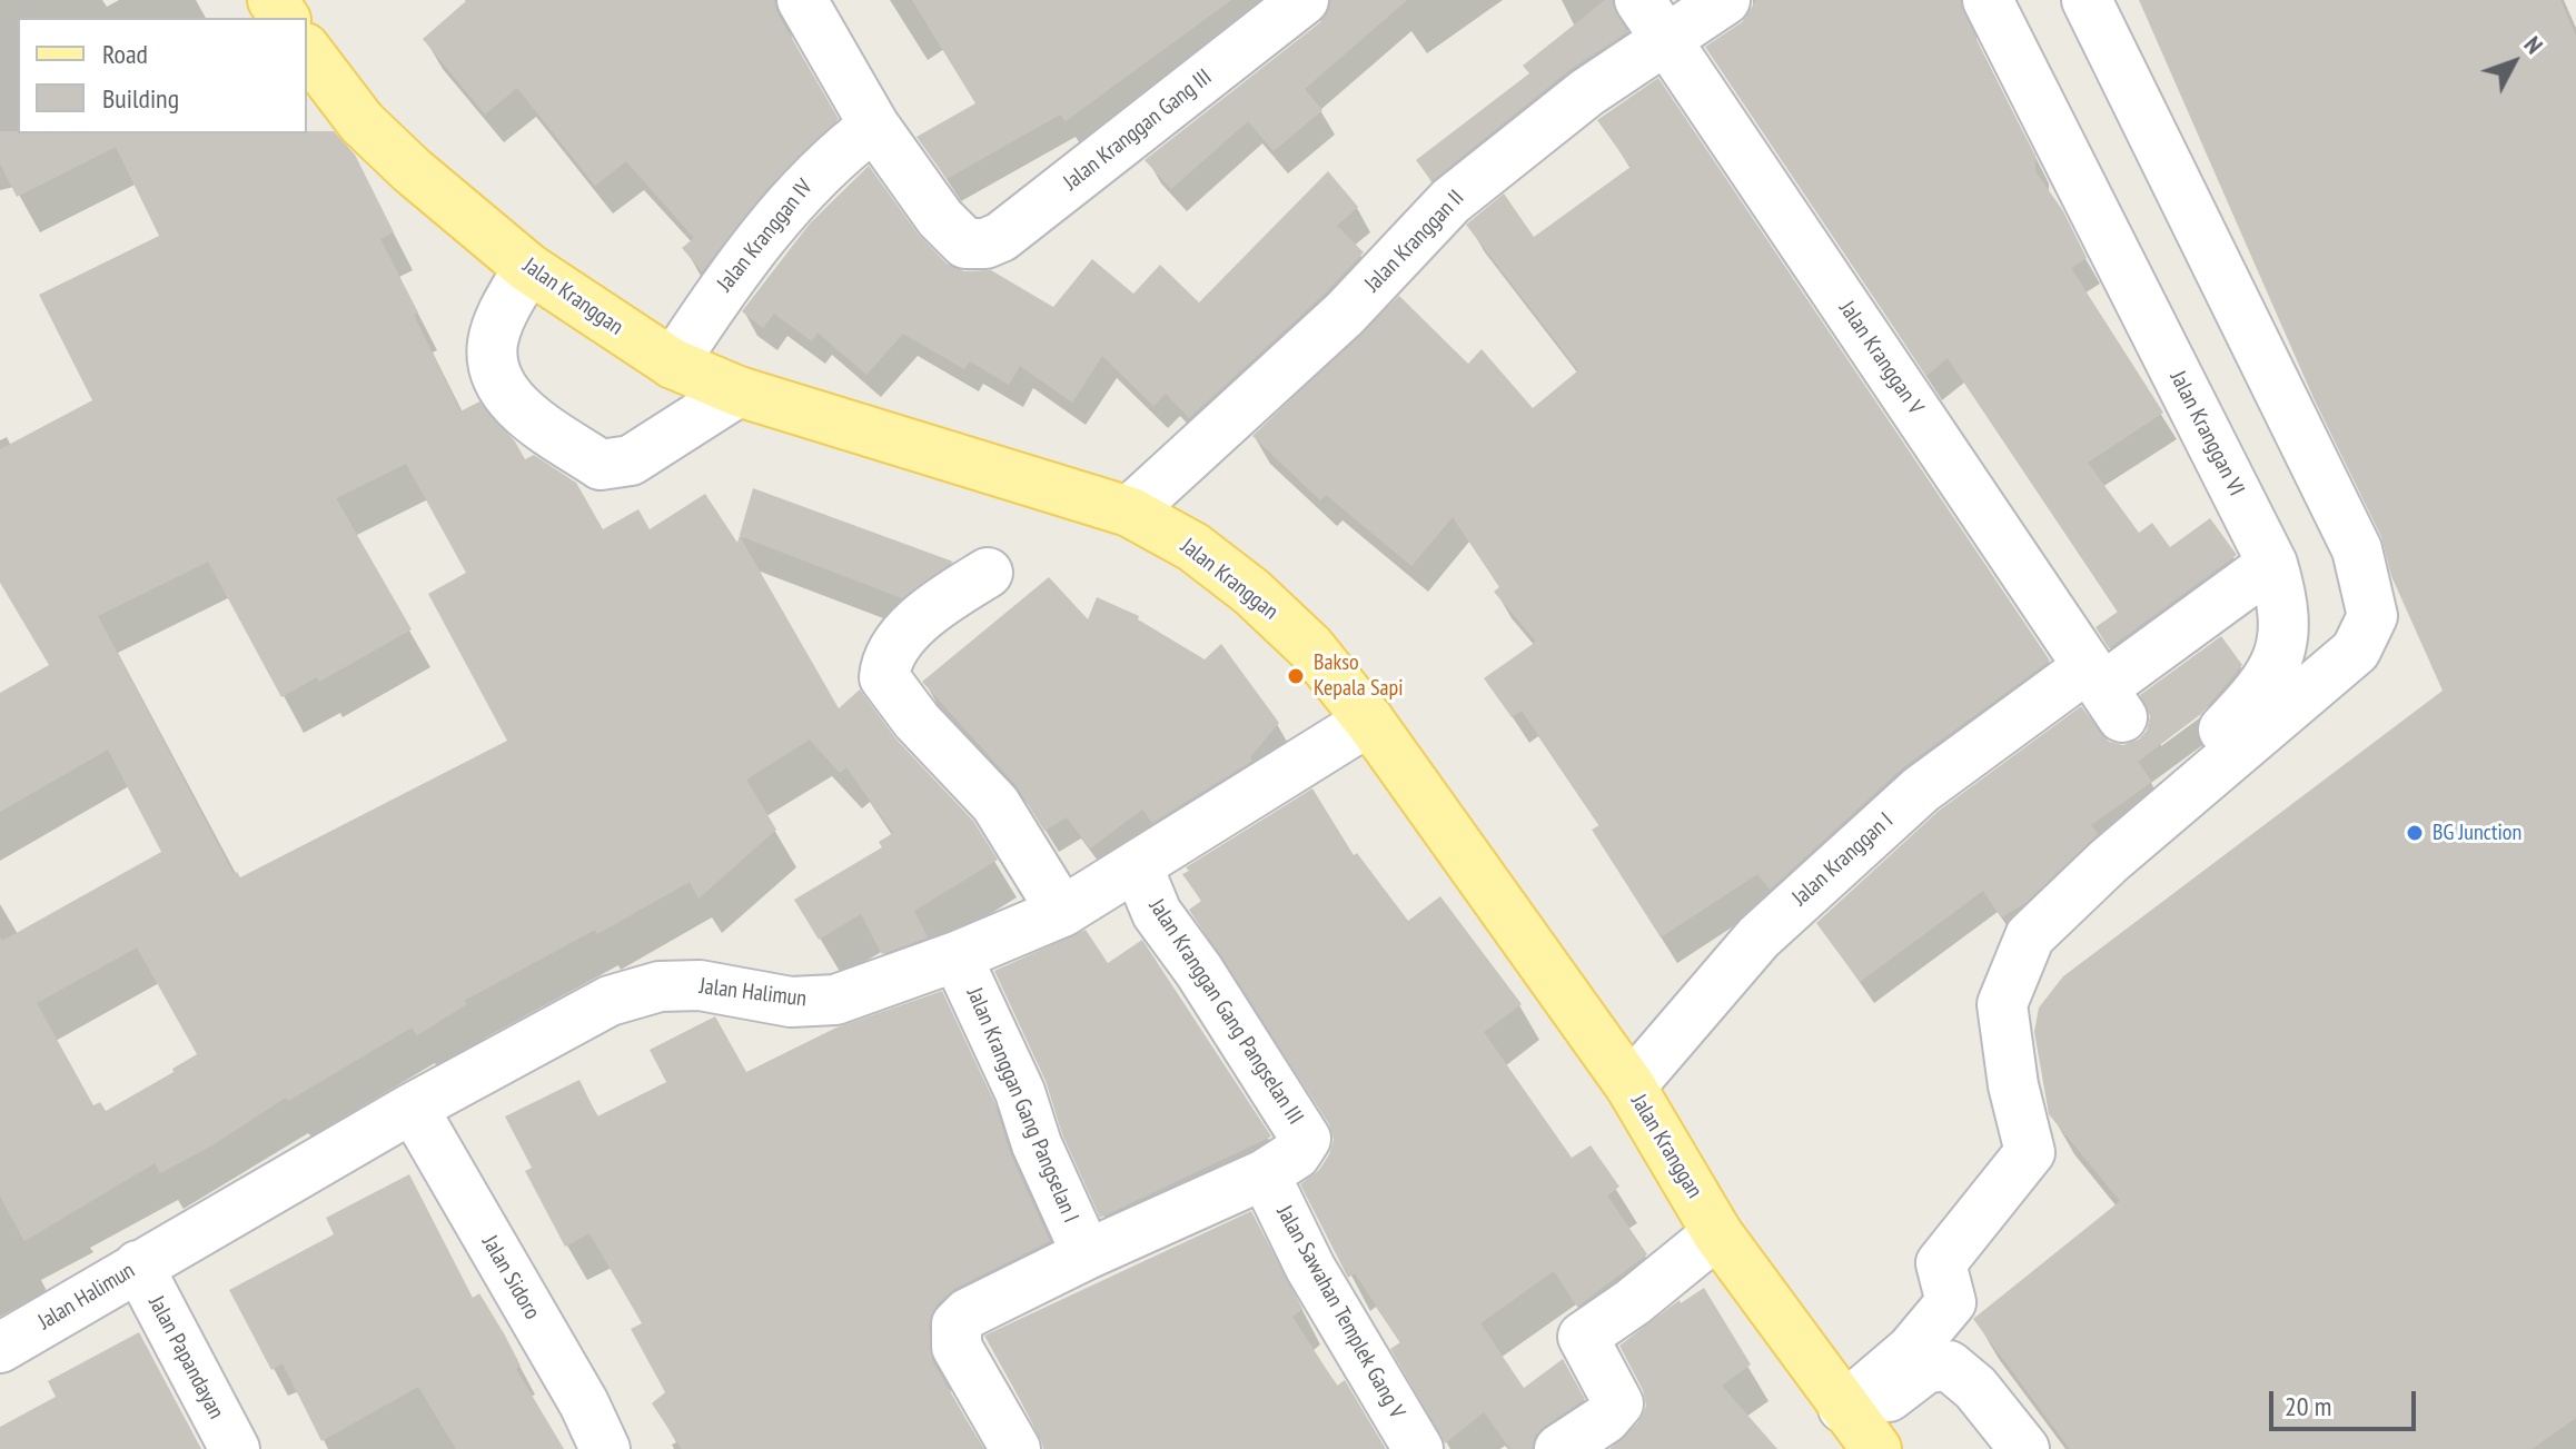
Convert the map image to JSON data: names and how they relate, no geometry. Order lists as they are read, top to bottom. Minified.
{"streets":{"main road":["Jalan Kranggan"],"street":["Jalan Kranggan Gang III","Jalan Kranggan IV","Jalan Kranggan II","Jalan Kranggan V","Jalan Kranggan VI","Jalan Kranggan I","Jalan Halimun","Jalan Kranggan Gang Pangselan III","Jalan Kranggan Gang Pangselan I","Jalan Sidoro","Jalan Sawahan Templek Gang V","Jalan Papandayan"]},"crossings":[["Jalan Kranggan Gang III","Jalan Kranggan IV"],["Jalan Kranggan IV","Jalan Kranggan"],["Jalan Kranggan II","Jalan Kranggan"],["Jalan Kranggan II","Jalan Kranggan V"],["Jalan Kranggan","Jalan Kranggan I"],["Jalan Kranggan","Jalan Halimun"],["Jalan Kranggan V","Jalan Kranggan I"],["Jalan Kranggan VI","Jalan Kranggan I"],["Jalan Halimun","Jalan Kranggan Gang Pangselan III"],["Jalan Halimun","Jalan Kranggan Gang Pangselan I"],["Jalan Halimun","Jalan Sidoro"],["Jalan Halimun","Jalan Papandayan"],["Jalan Kranggan Gang Pangselan III","Jalan Sawahan Templek Gang V"]],"places":["Bakso Kepala Sapi","BG Junction"],"legend":["Road","Building"],"scale_bar":"20 m","north":"top right"}
